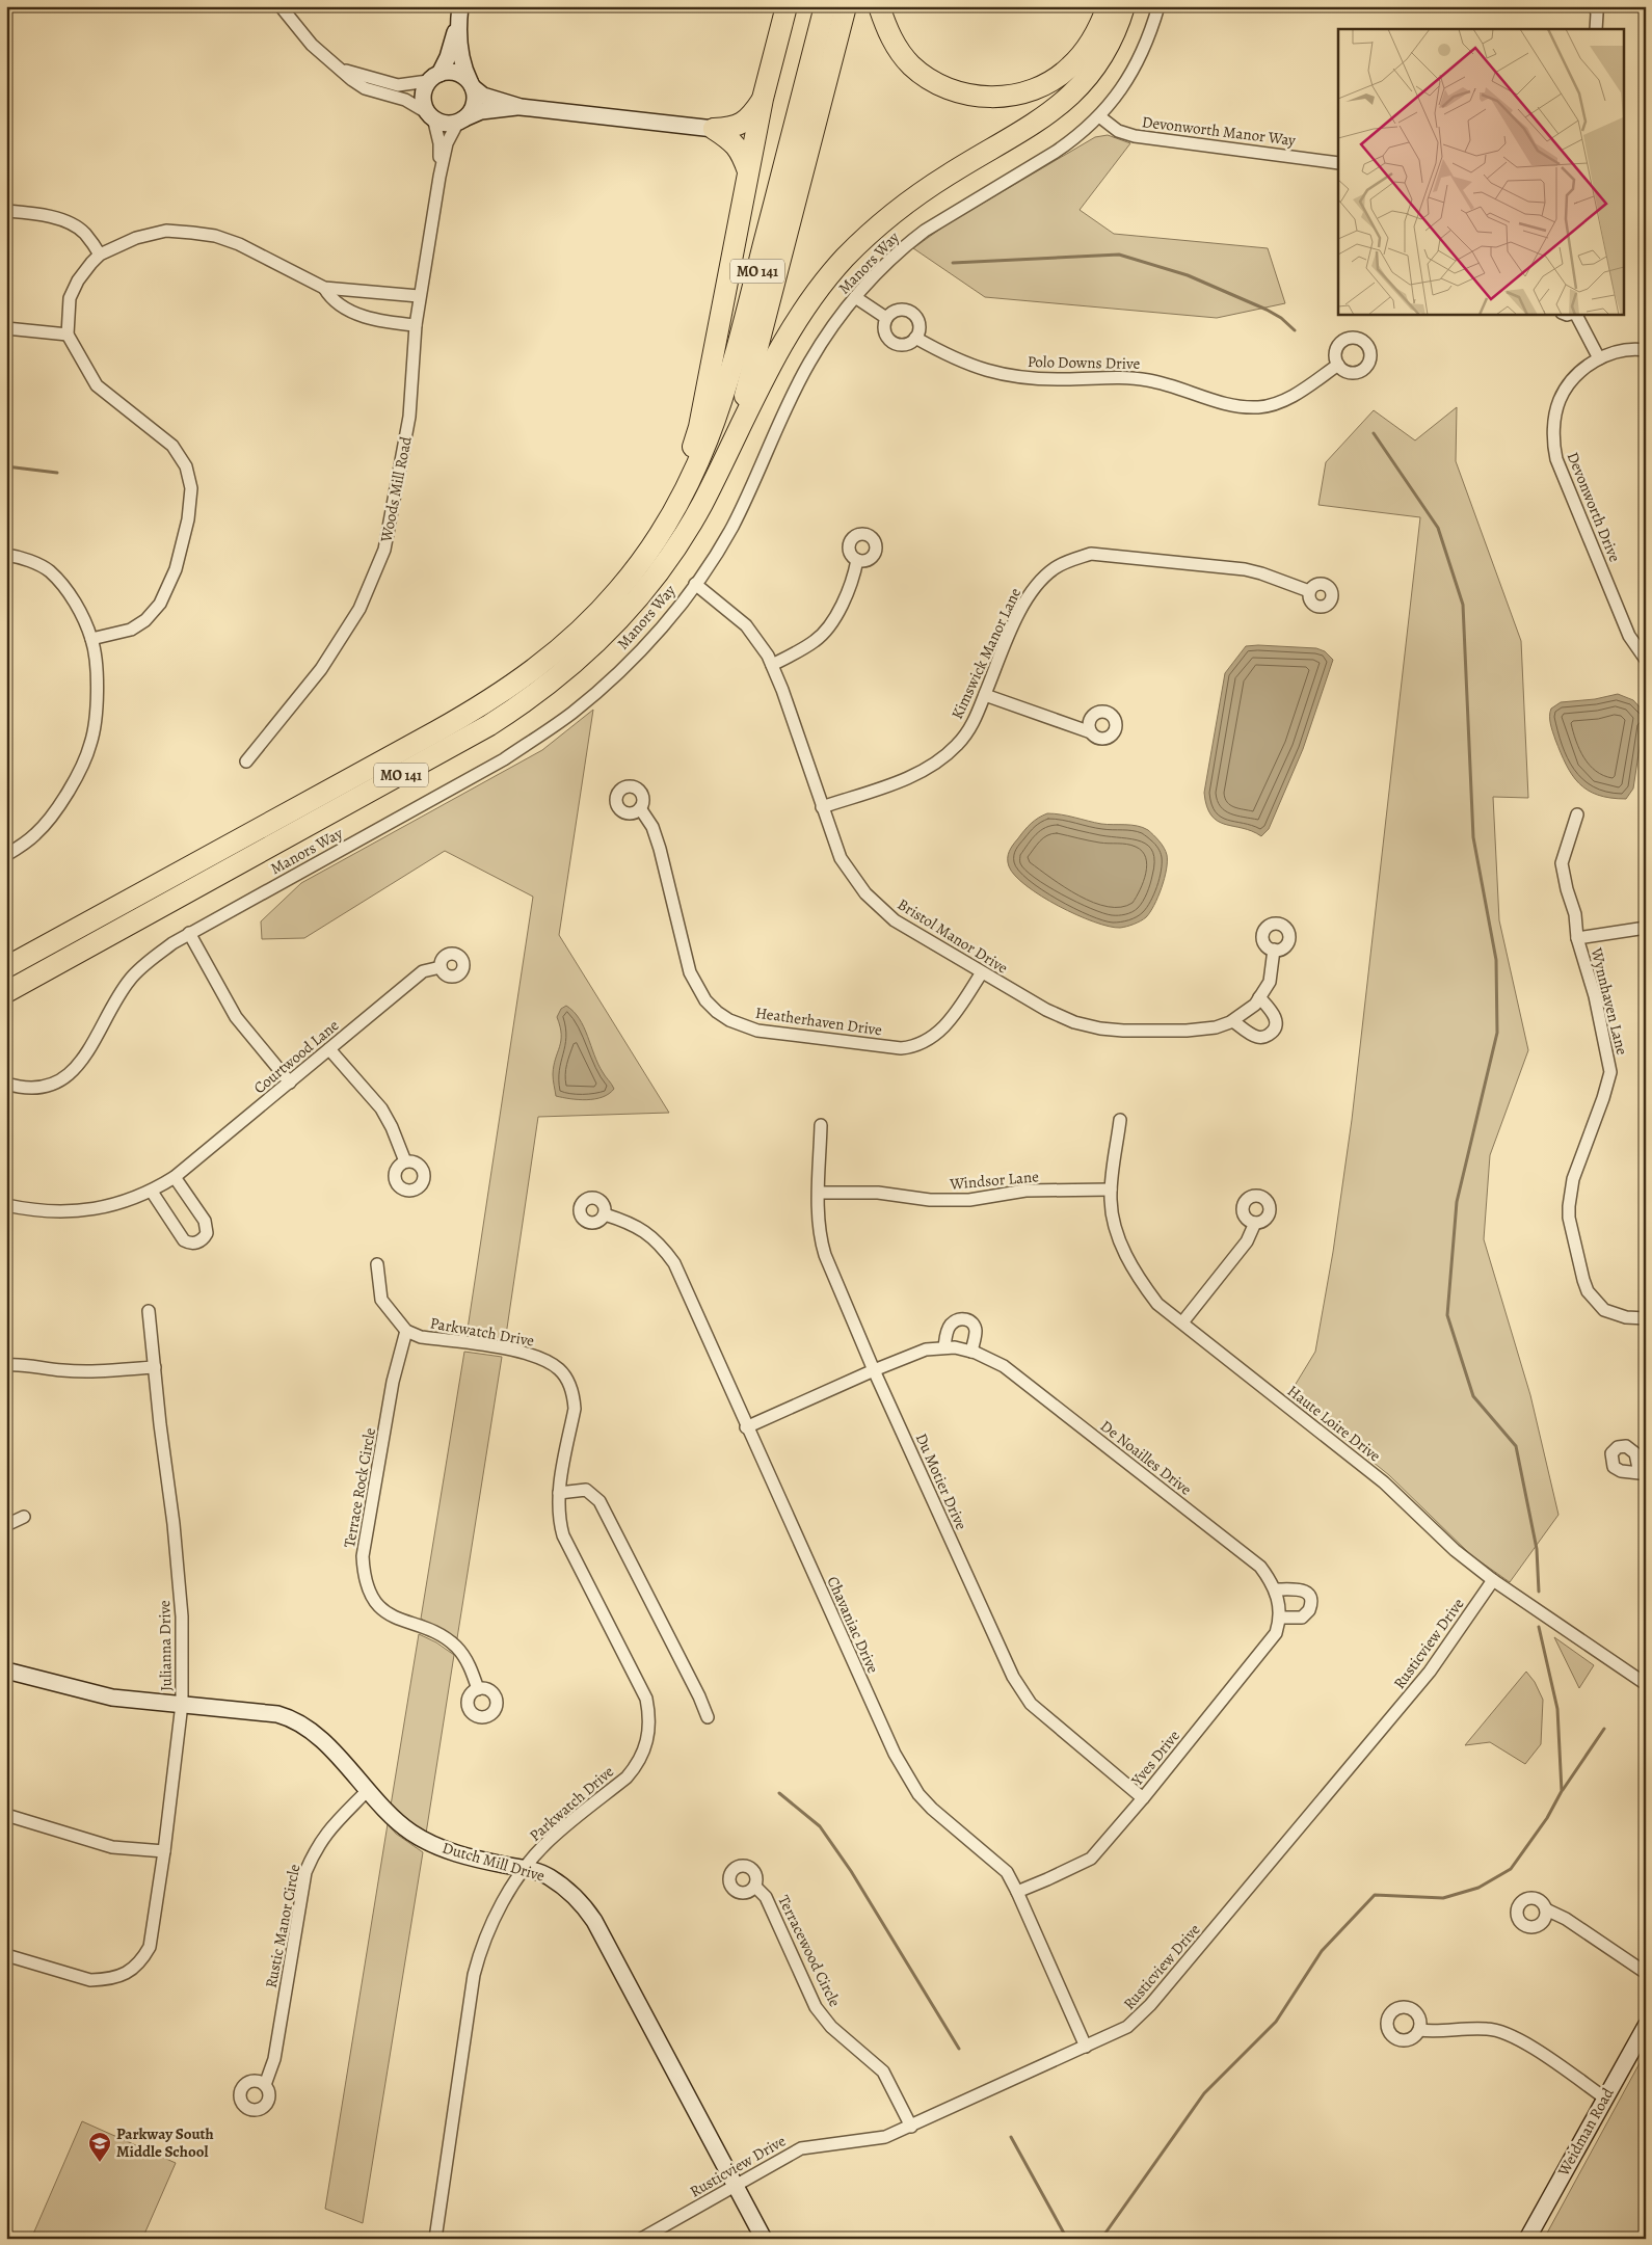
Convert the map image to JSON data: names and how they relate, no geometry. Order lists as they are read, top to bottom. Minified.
{"streets":{"highway":["MO 141"],"street":["Devonworth Manor Way","Manors Way","Polo Downs Drive","Woods Mill Road","Devonworth Drive","Kimswick Manor Lane","Bristol Manor Drive","Wynnhaven Lane","Heatherhaven Drive","Courtwood Lane","Windsor Lane","Parkwatch Drive","Haute Loire Drive","De Noailles Drive","Du Motier Drive","Terrace Rock Circle","Chavaniac Drive","Rusticview Drive","Julianna Drive","Yves Drive","Dutch Mill Drive","Rustic Manor Circle","Terracewood Circle","Weidman Road"]},"crossings":[["Devonworth Manor Way","Manors Way"],["Manors Way","Bristol Manor Drive"],["Kimswick Manor Lane","Bristol Manor Drive"],["Bristol Manor Drive","Heatherhaven Drive"],["Windsor Lane","Haute Loire Drive"],["Windsor Lane","Du Motier Drive"],["Parkwatch Drive","Terrace Rock Circle"],["Parkwatch Drive","Dutch Mill Drive"],["Haute Loire Drive","Rusticview Drive"],["De Noailles Drive","Du Motier Drive"],["De Noailles Drive","Chavaniac Drive"],["De Noailles Drive","Yves Drive"],["Du Motier Drive","Yves Drive"],["Chavaniac Drive","Rusticview Drive"],["Chavaniac Drive","Yves Drive"],["Rusticview Drive","Dutch Mill Drive"],["Rusticview Drive","Terracewood Circle"],["Julianna Drive","Dutch Mill Drive"],["Dutch Mill Drive","Rustic Manor Circle"]],"places":{"school or university":["Parkway South Middle School"]}}
